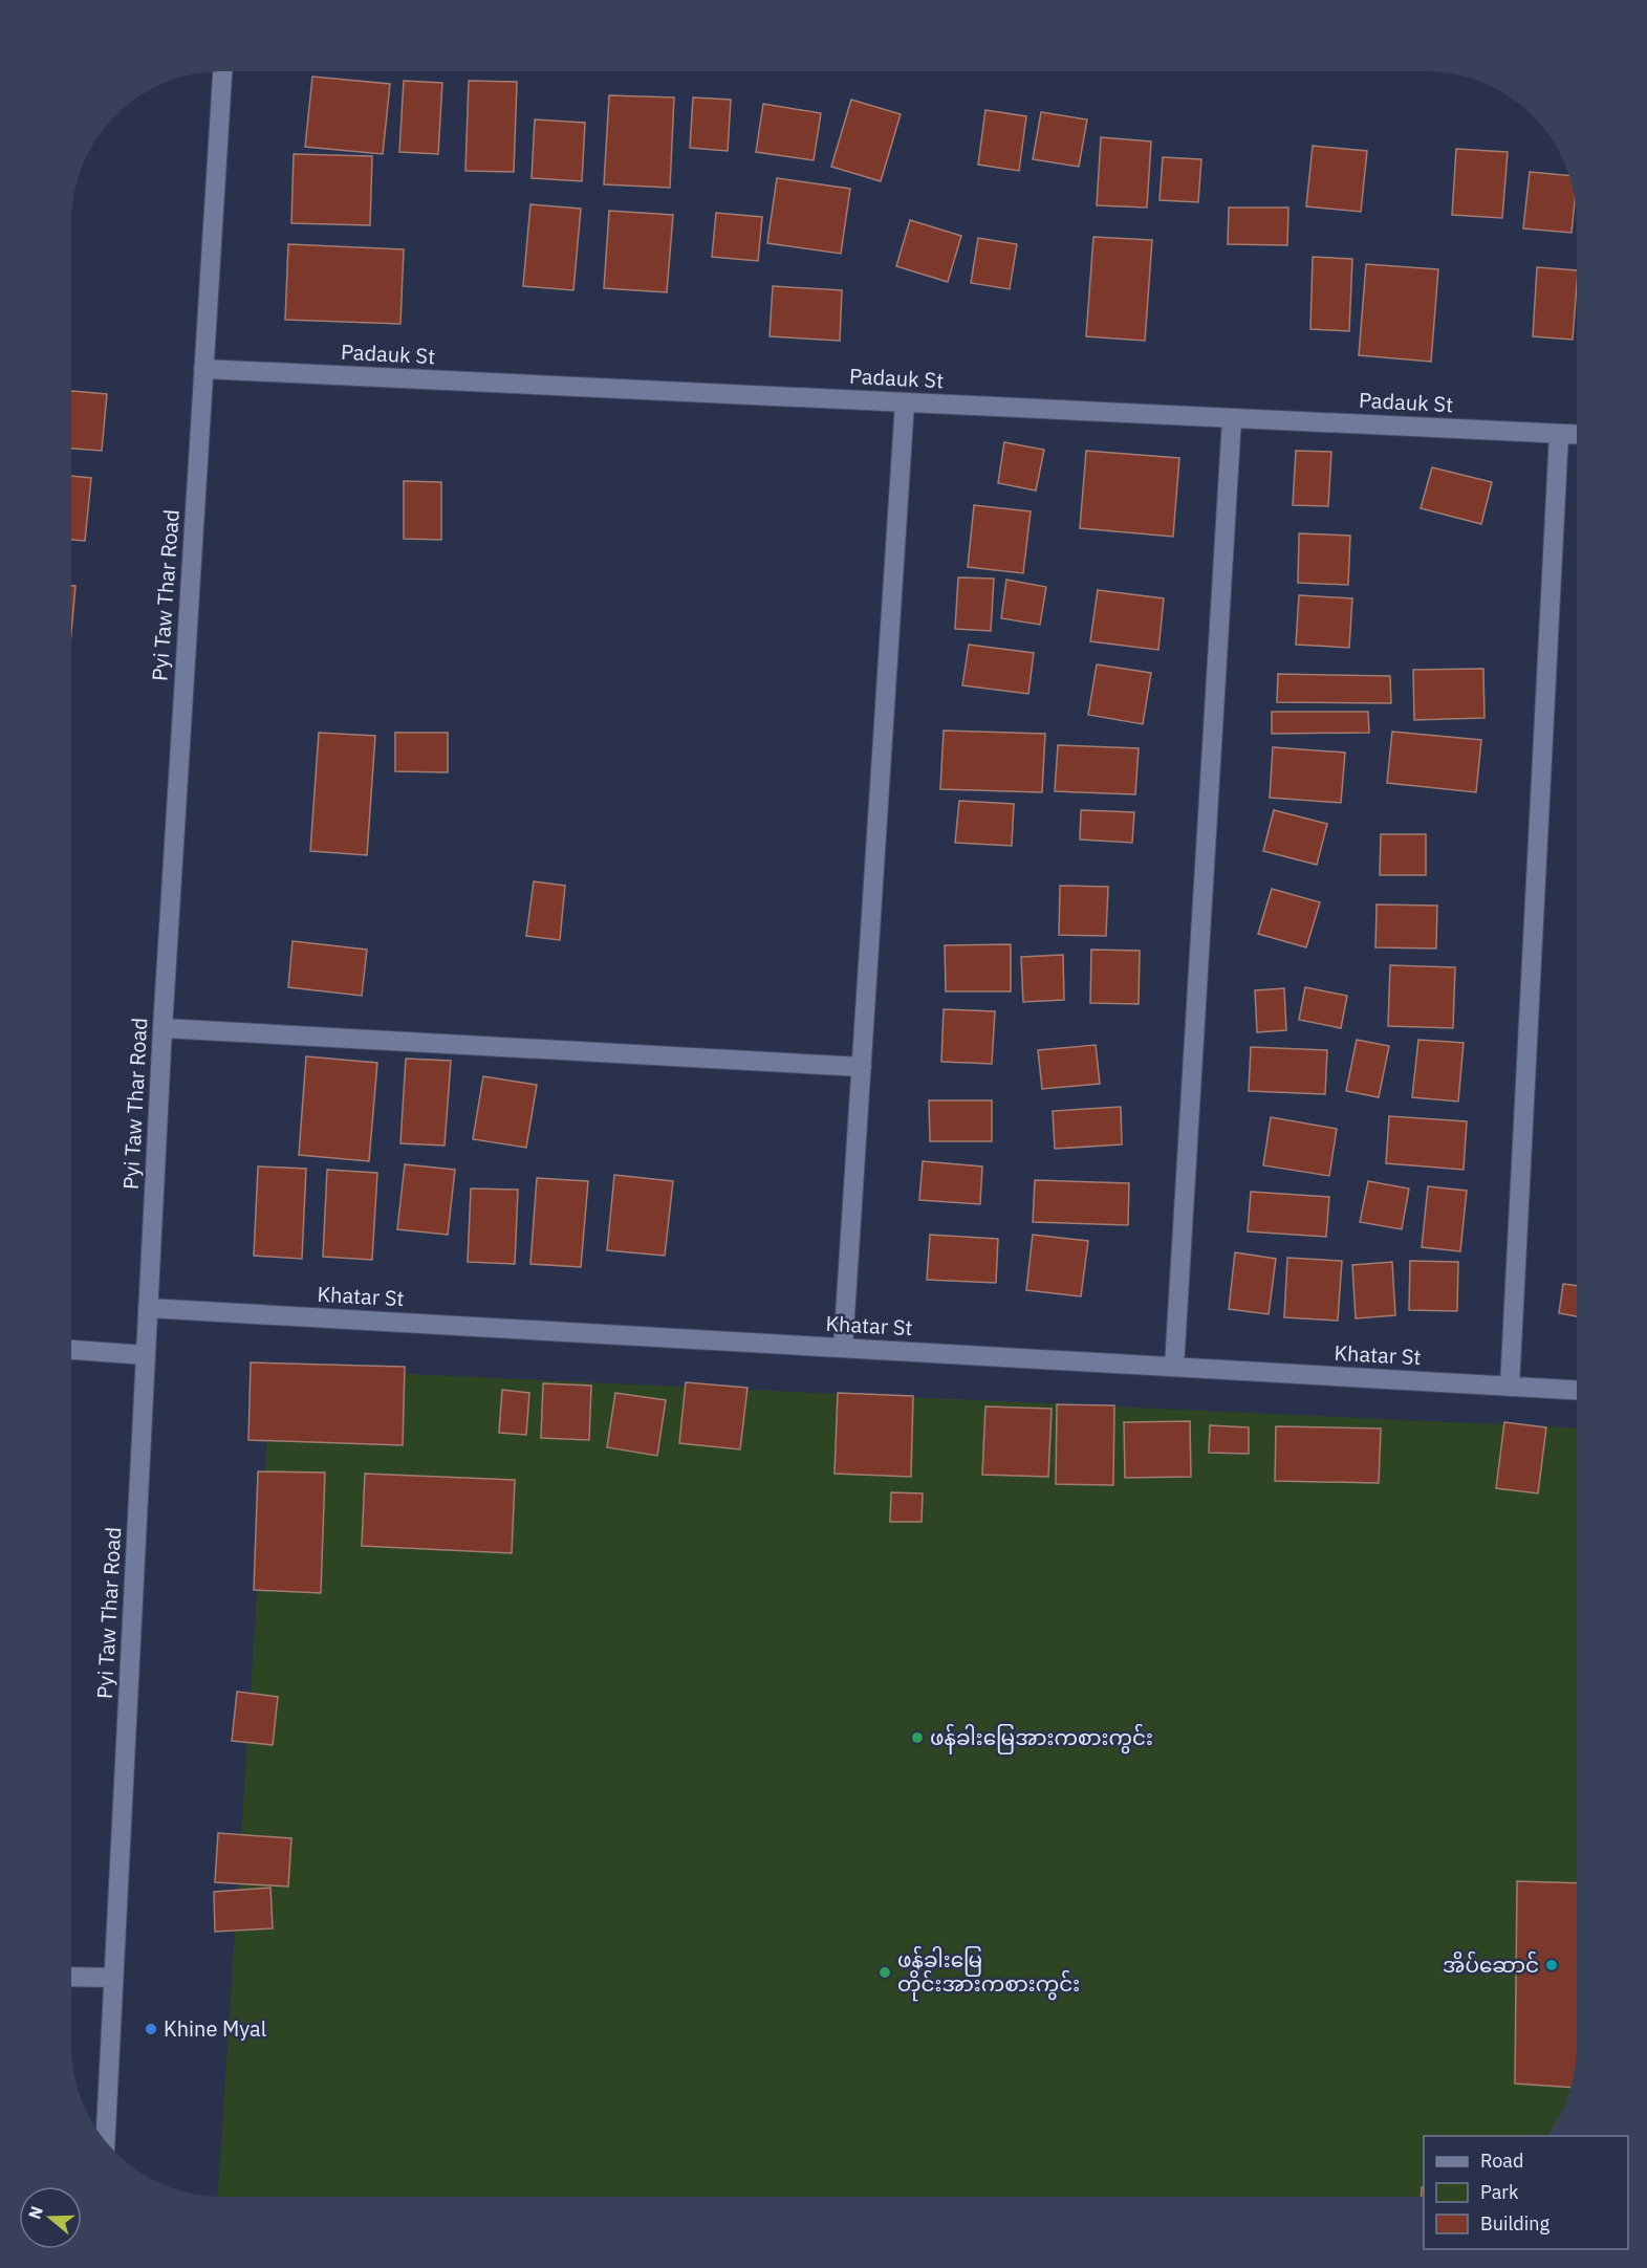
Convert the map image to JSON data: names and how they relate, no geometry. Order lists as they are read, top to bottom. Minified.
{"streets":{"street":["Padauk St","Pyi Taw Thar Road","Khatar St"]},"crossings":[["Padauk St","Pyi Taw Thar Road"],["Pyi Taw Thar Road","Khatar St"]],"places":["ဖန်ခါးမြေအားကစားကွင်း","အိပ်ဆောင်","ဖန်ခါးမြေ တိုင်းအားကစားကွင်း","Khine Myal"],"legend":["Road","Park","Building"],"north":"left"}
